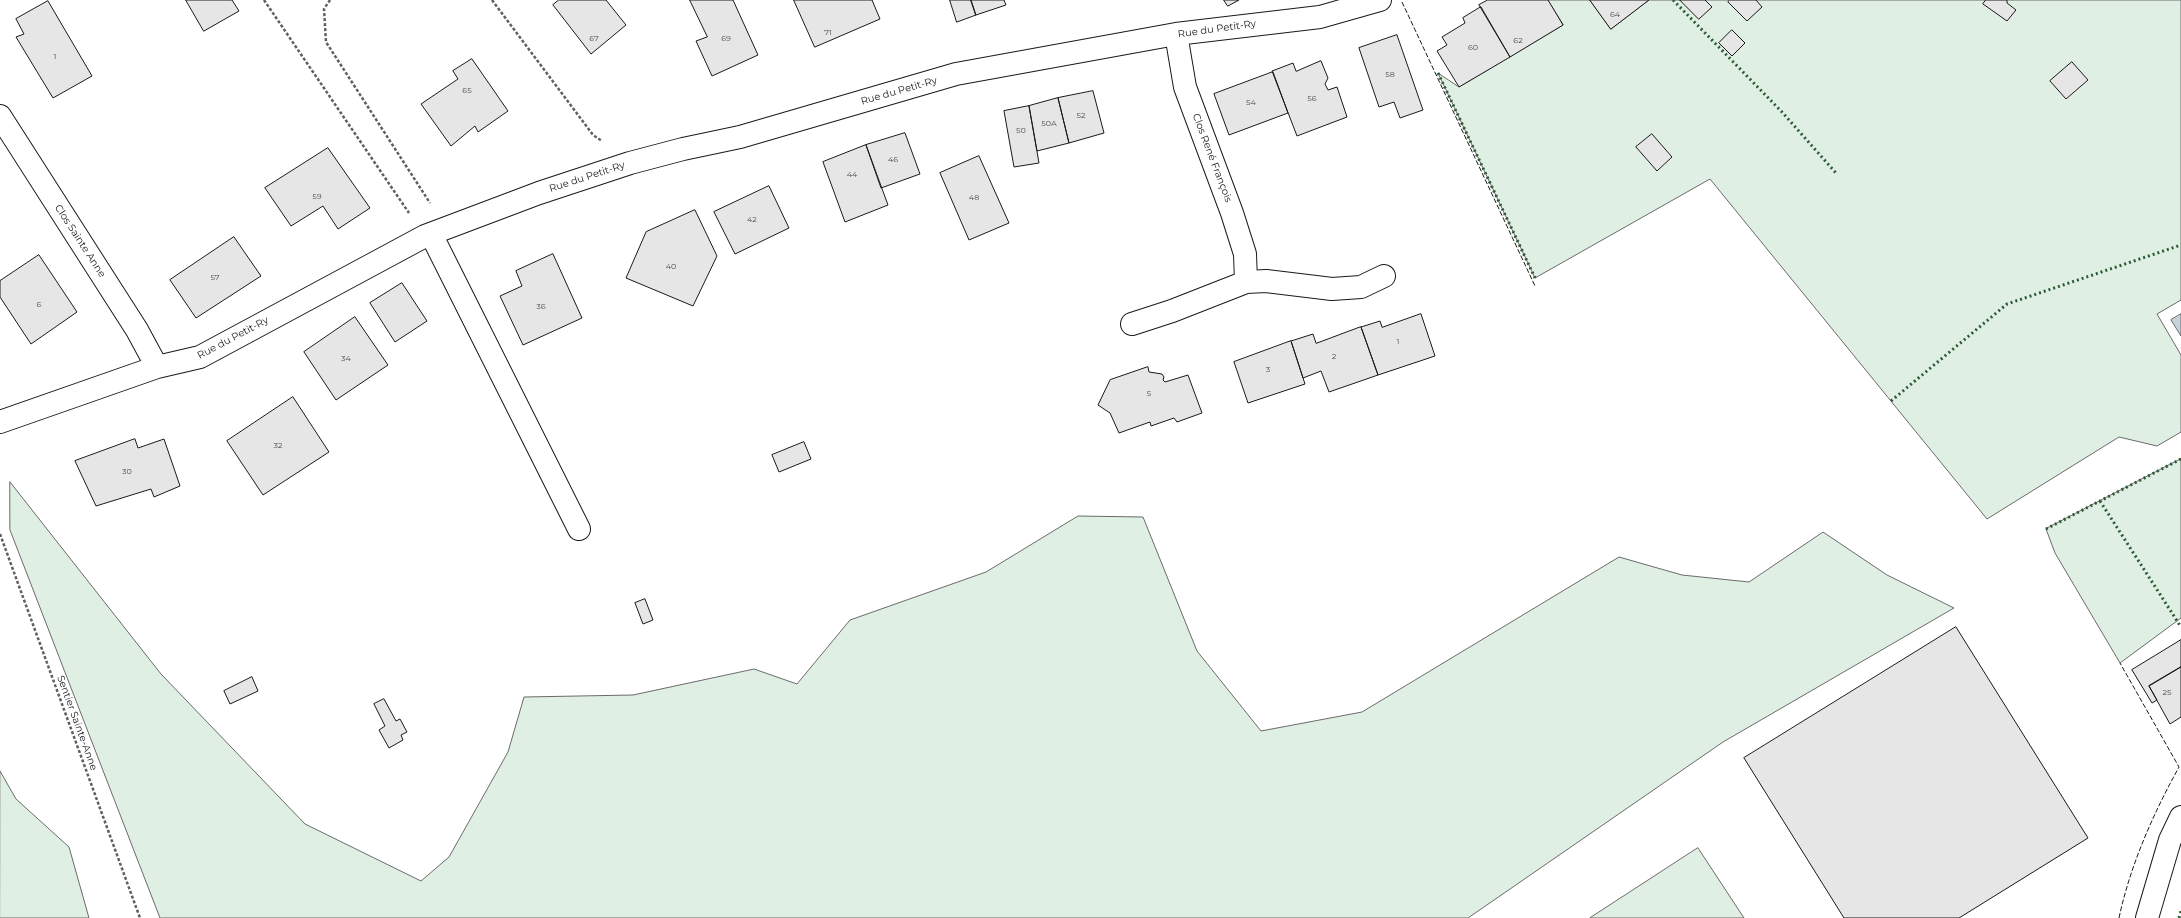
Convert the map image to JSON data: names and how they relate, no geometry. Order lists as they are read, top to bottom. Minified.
{"streets":{"street":["Rue du Petit-Ry","Clos René François","Clos Sainte Anne"],"path":["Sentier Sainte-Anne"]},"crossings":[["Rue du Petit-Ry","Clos René François"],["Rue du Petit-Ry","Clos Sainte Anne"]],"house_numbers":["64","71","67","69","62","60","1","58","65","56","54","52","50A","50","46","44","59","48","42","40","57","6","36","1","2","34","3","5","32","30","25"]}
